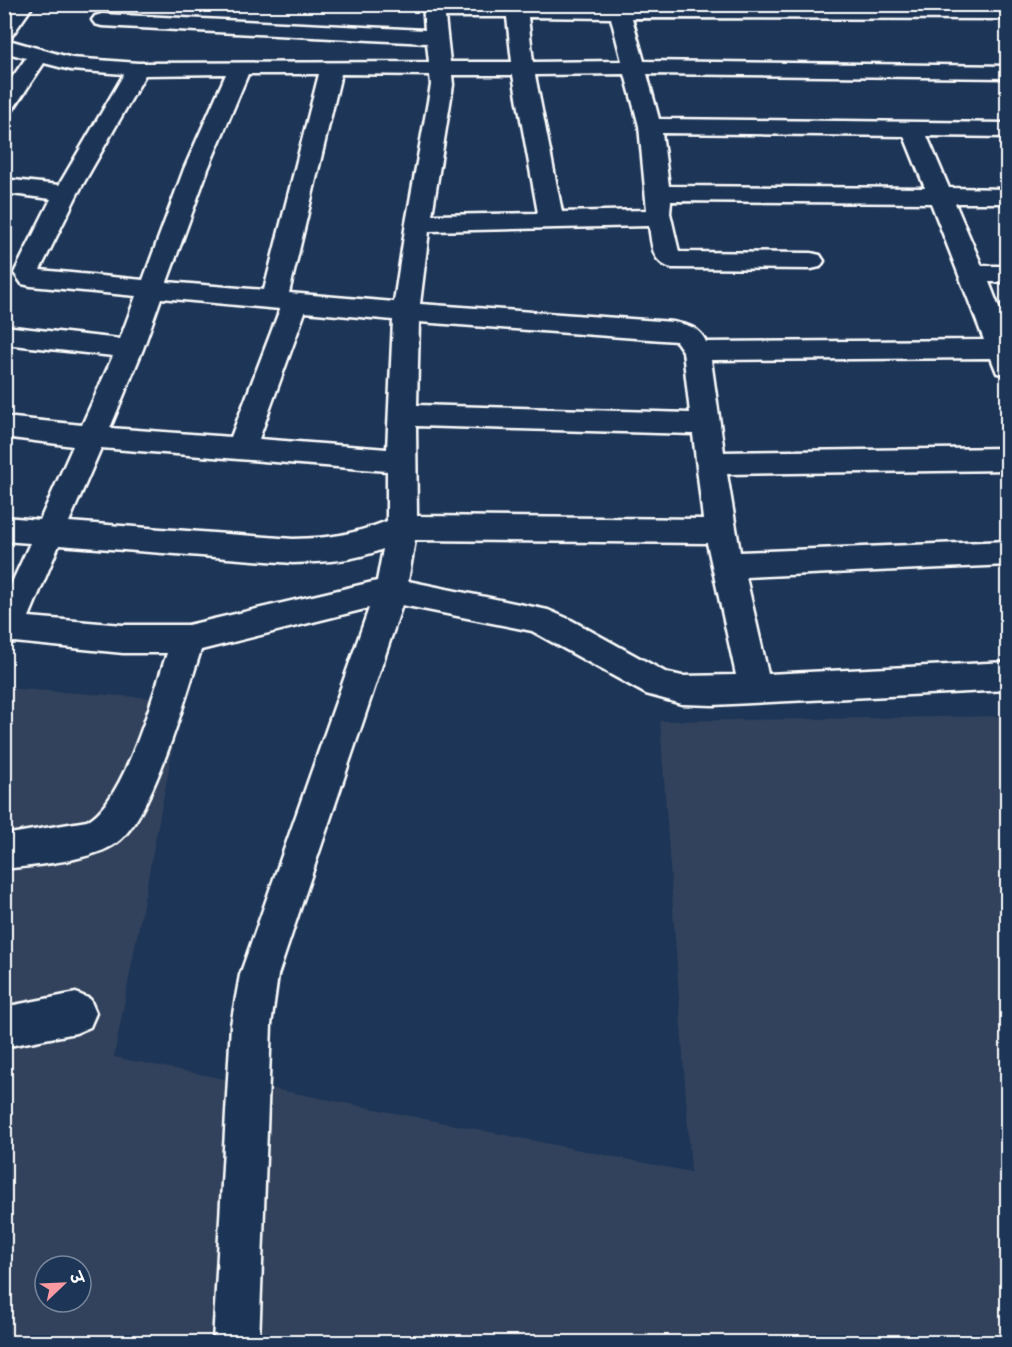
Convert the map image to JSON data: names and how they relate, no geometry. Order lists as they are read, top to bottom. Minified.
{"north":"top right"}
